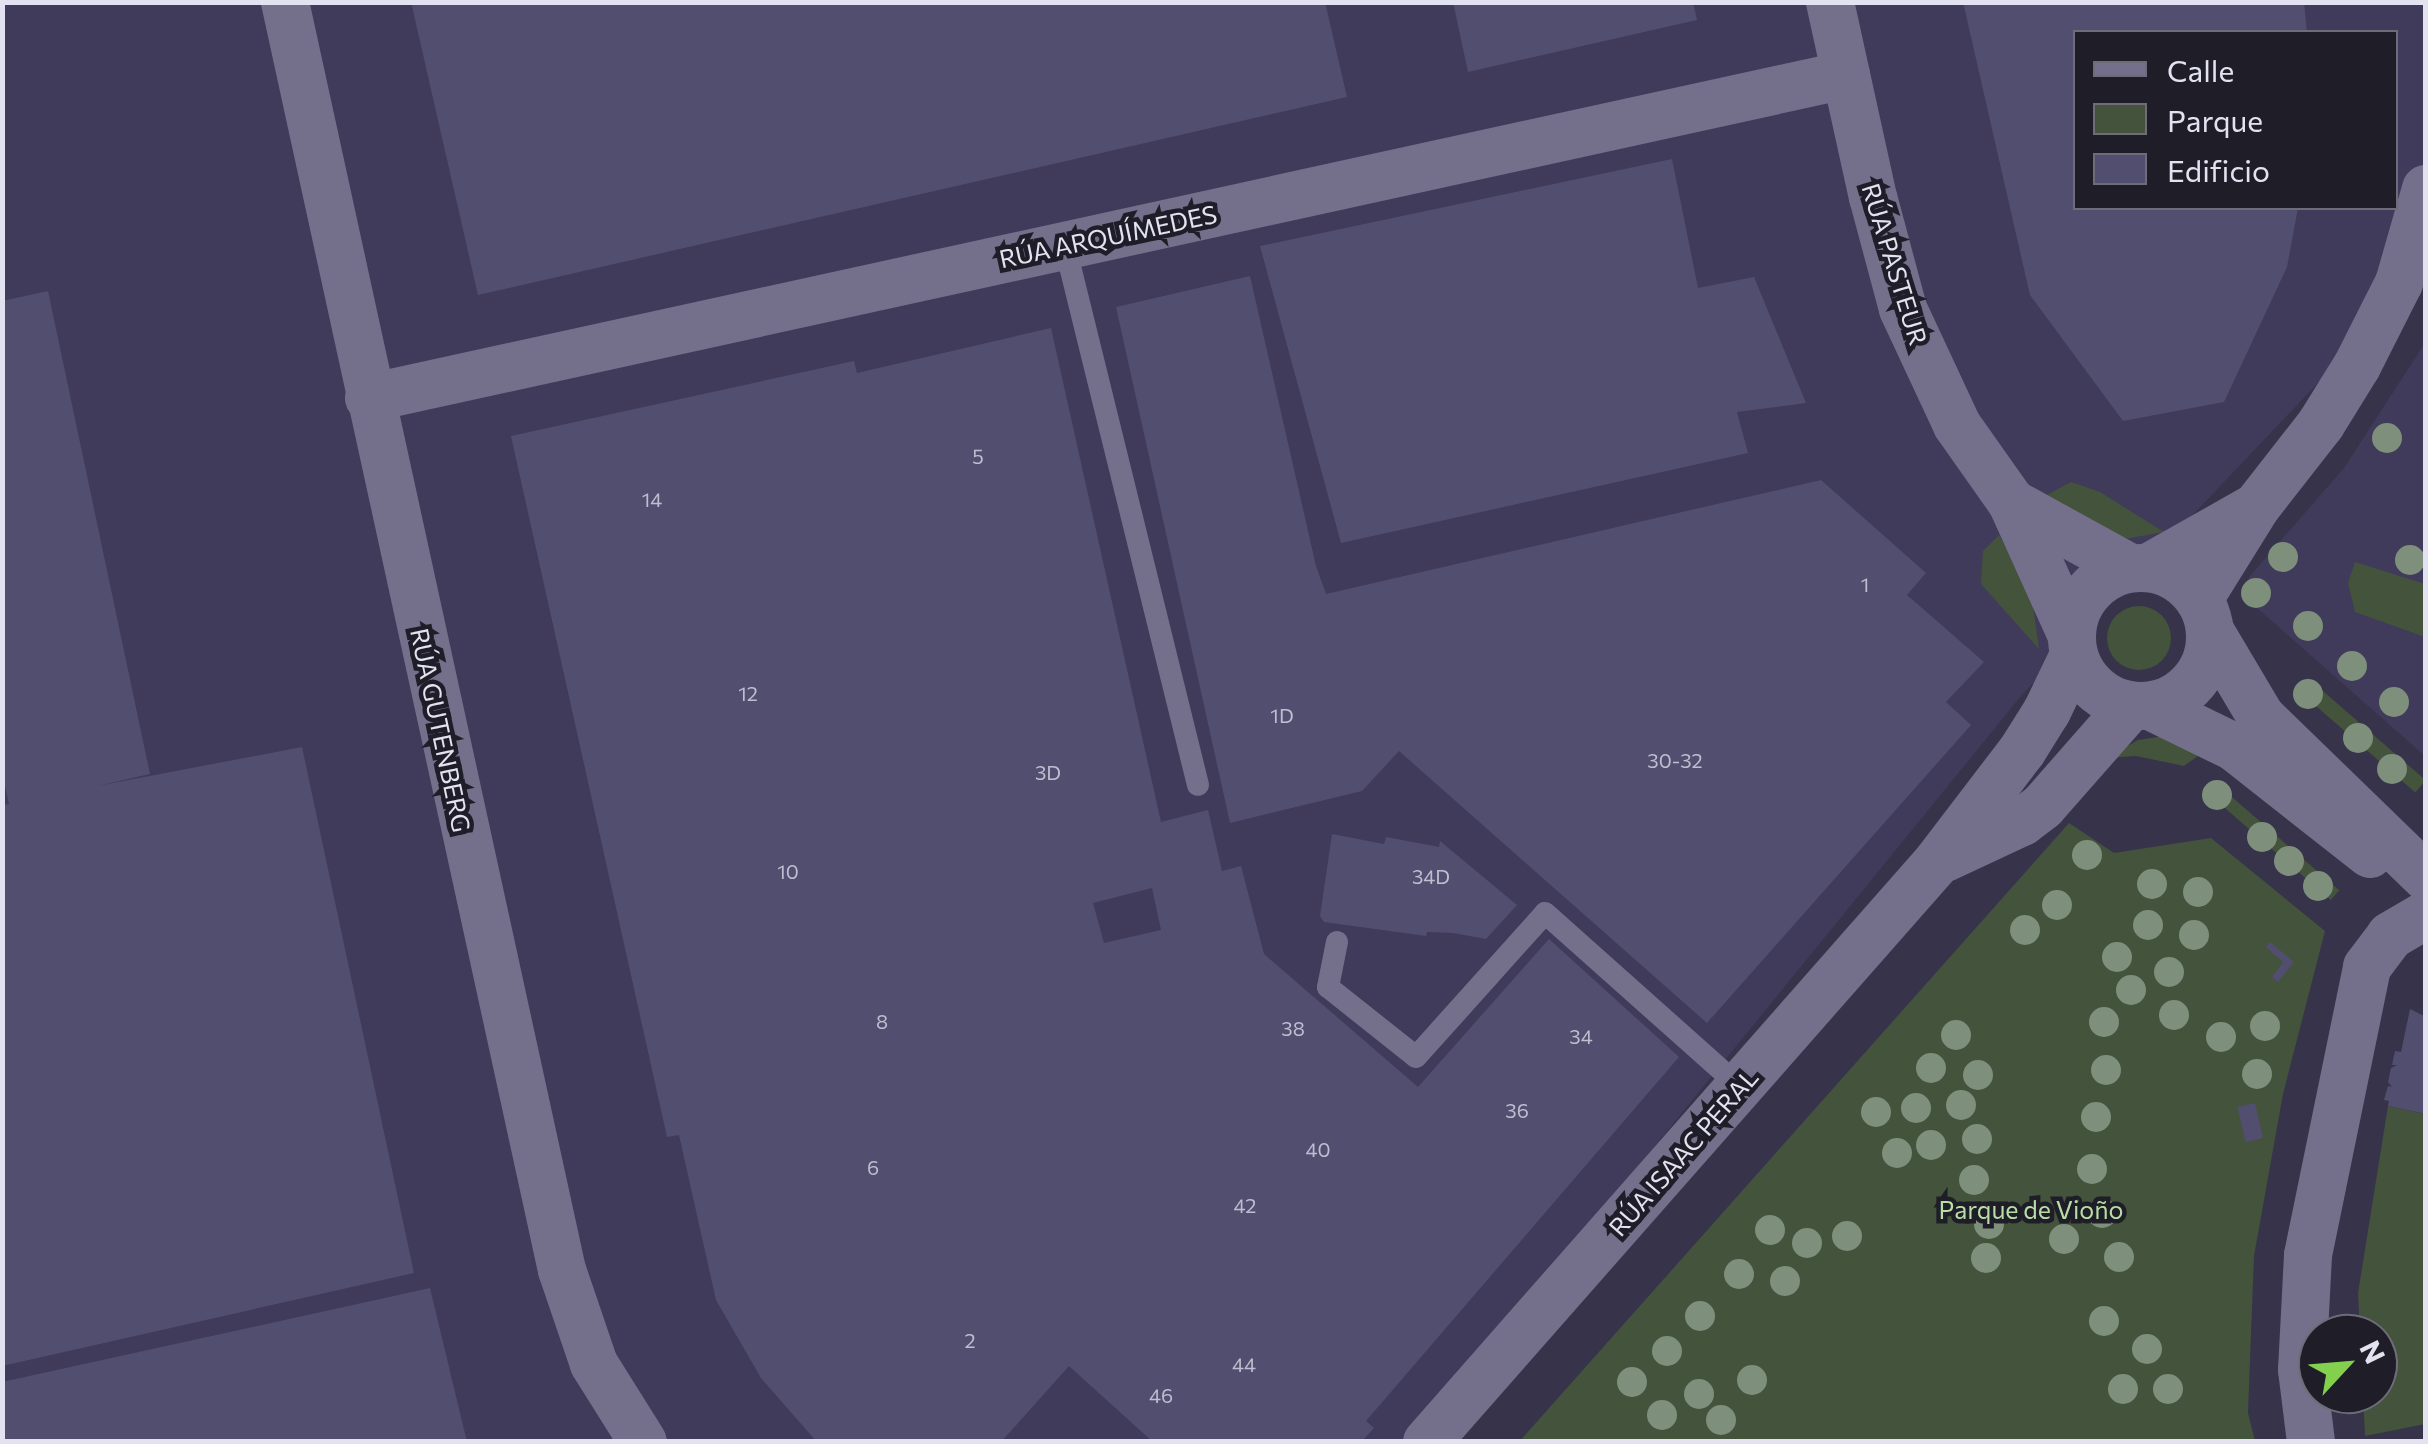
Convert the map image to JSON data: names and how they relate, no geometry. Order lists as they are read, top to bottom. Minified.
{"streets":{"street":["RÚA ARQUÍMEDES","RÚA PASTEUR","RÚA GUTENBERG","RÚA ISAAC PERAL"]},"crossings":[["RÚA ARQUÍMEDES","RÚA PASTEUR"],["RÚA ARQUÍMEDES","RÚA GUTENBERG"],["RÚA PASTEUR","RÚA ISAAC PERAL"]],"parks":["Parque de Vioño"],"house_numbers":["5","14","1","12","1D","30-32","3D","10","34D","8","38","34","36","40","6","42","2","44","46"],"legend":["Calle","Parque","Edificio"],"north":"top right"}
